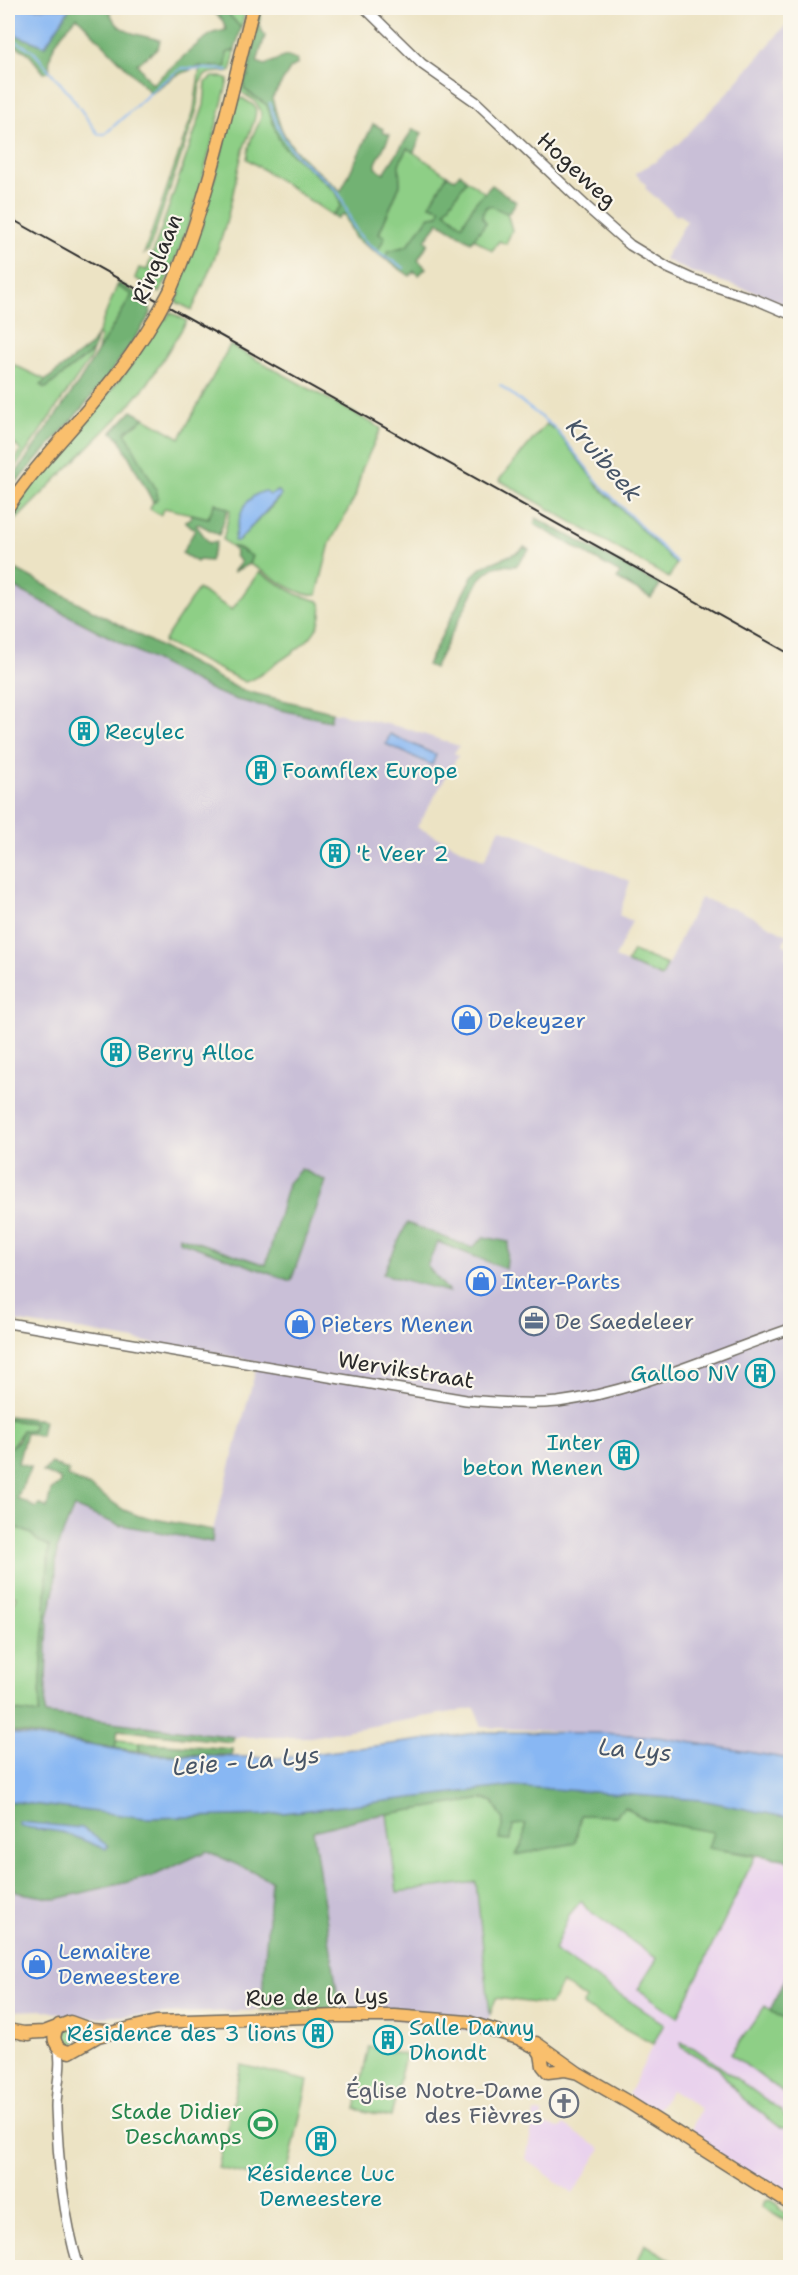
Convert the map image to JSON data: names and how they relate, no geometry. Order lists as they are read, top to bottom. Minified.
{"streets":{"main road":["Ringlaan","Rue de la Lys"],"street":["Hogeweg","Wervikstraat"]},"water":["Kruibeek","La Lys","Leie - La Lys"],"places":{"building":["Recylec","Foamflex Europe","'t Veer 2","Berry Alloc","Galloo NV","Inter beton Menen","Résidence des 3 lions","Salle Danny Dhondt","Résidence Luc Demeestere"],"shop":["Dekeyzer","Inter-Parts","Pieters Menen","Lemaitre Demeestere"],"office":["De Saedeleer"],"church":["Église Notre-Dame des Fièvres"],"sports":["Stade Didier Deschamps"]}}
